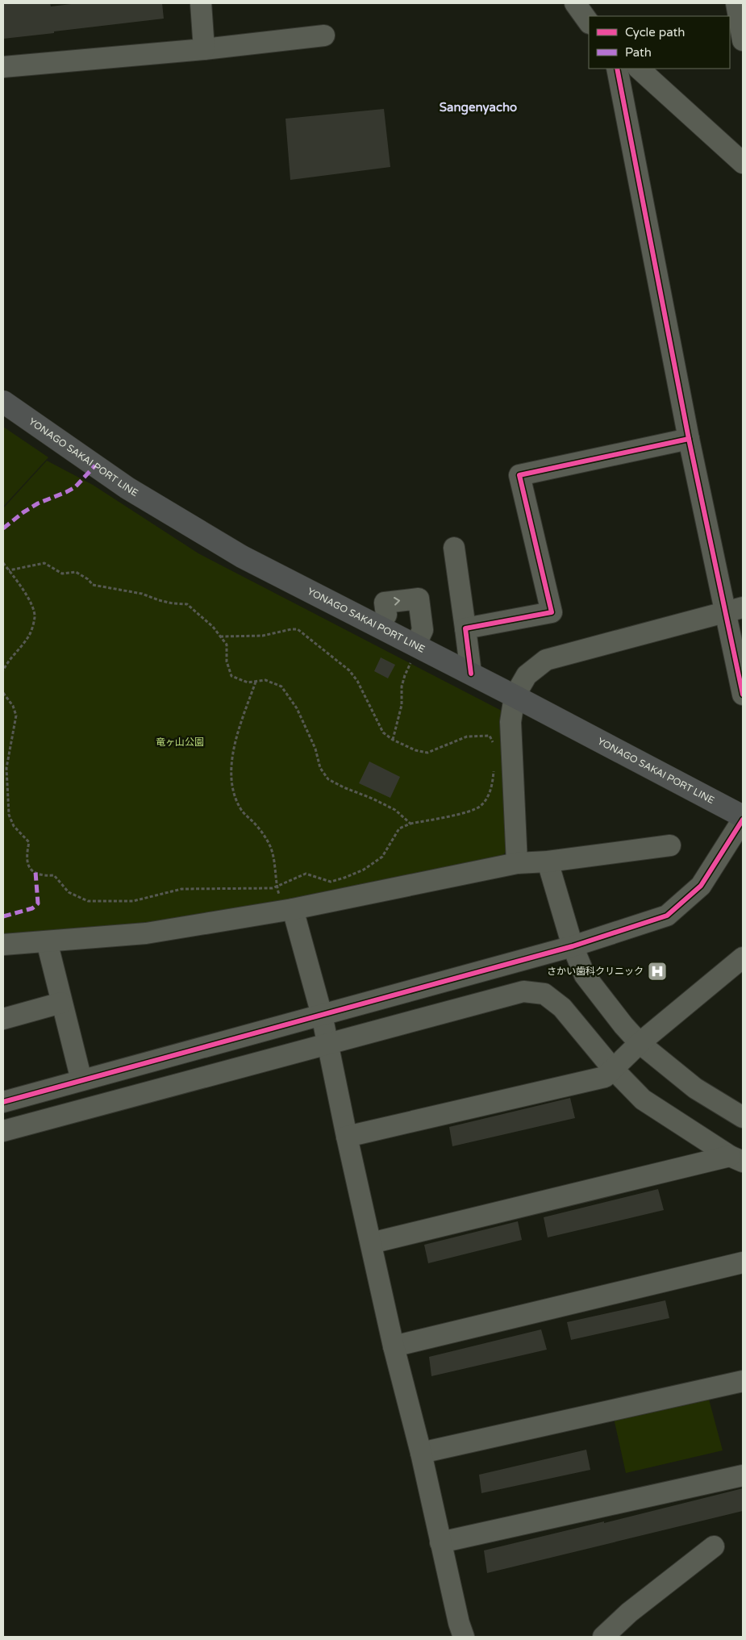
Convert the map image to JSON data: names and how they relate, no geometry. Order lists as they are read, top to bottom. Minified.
{"streets":{"main road":["YONAGO SAKAI PORT LINE"]},"districts":["Sangenyacho"],"parks":["竜ヶ山公園"],"places":{"hospital":["さかい歯科クリニック"]},"legend":["Cycle path","Path"]}
